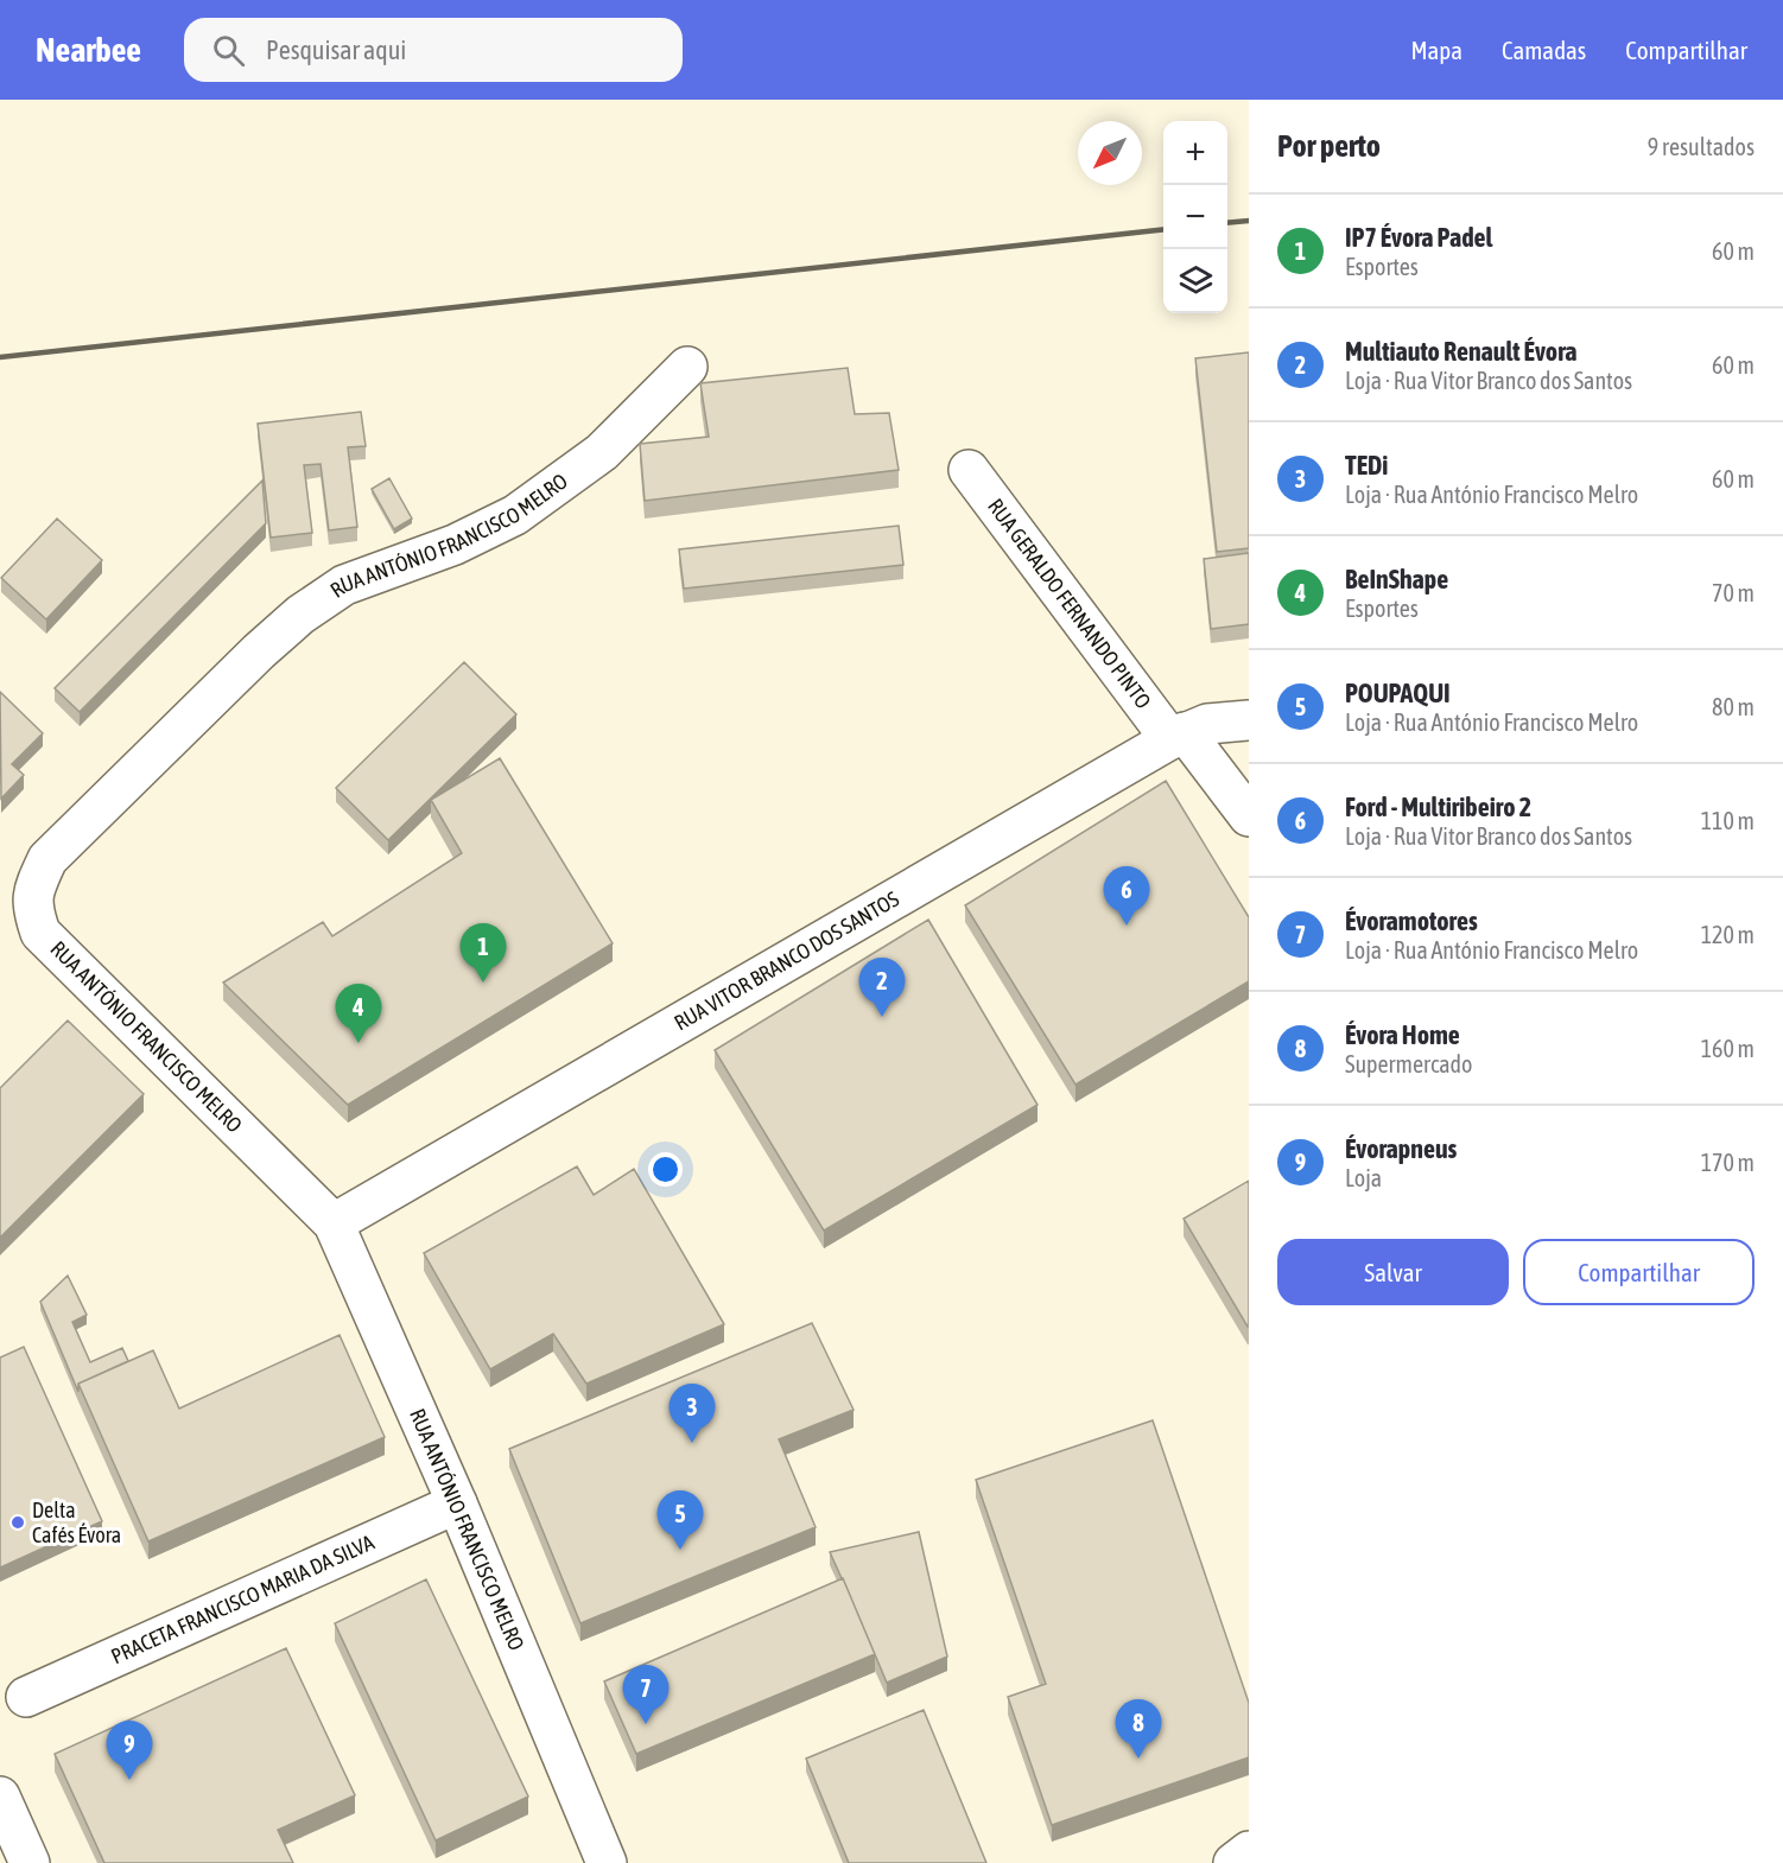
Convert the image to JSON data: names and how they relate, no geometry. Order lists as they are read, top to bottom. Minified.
{"streets":{"street":["RUA ANTÓNIO FRANCISCO MELRO","RUA GERALDO FERNANDO PINTO","RUA VITOR BRANCO DOS SANTOS","PRACETA FRANCISCO MARIA DA SILVA"]},"crossings":[["RUA ANTÓNIO FRANCISCO MELRO","RUA VITOR BRANCO DOS SANTOS"],["RUA ANTÓNIO FRANCISCO MELRO","PRACETA FRANCISCO MARIA DA SILVA"],["RUA GERALDO FERNANDO PINTO","RUA VITOR BRANCO DOS SANTOS"]],"places":["Delta Cafés Évora"],"north":"bottom left","page":{"header":"Nearbee","search":"Pesquisar aqui","nav":["Mapa","Camadas","Compartilhar"],"heading":["Por perto","9 resultados"],"map_buttons":["+","−"],"list":[{"mark":"1","name":"IP7 Évora Padel","note":"Esportes","value":"60 m"},{"mark":"2","name":"Multiauto Renault Évora","note":"Loja · Rua Vitor Branco dos Santos","value":"60 m"},{"mark":"3","name":"TEDi","note":"Loja · Rua António Francisco Melro","value":"60 m"},{"mark":"4","name":"BeInShape","note":"Esportes","value":"70 m"},{"mark":"5","name":"POUPAQUI","note":"Loja · Rua António Francisco Melro","value":"80 m"},{"mark":"6","name":"Ford - Multiribeiro 2","note":"Loja · Rua Vitor Branco dos Santos","value":"110 m"},{"mark":"7","name":"Évoramotores","note":"Loja · Rua António Francisco Melro","value":"120 m"},{"mark":"8","name":"Évora Home","note":"Supermercado","value":"160 m"},{"mark":"9","name":"Évorapneus","note":"Loja","value":"170 m"}],"pins":["6","1","2","4","3","5","7","8","9"],"buttons":["Salvar","Compartilhar"]}}
